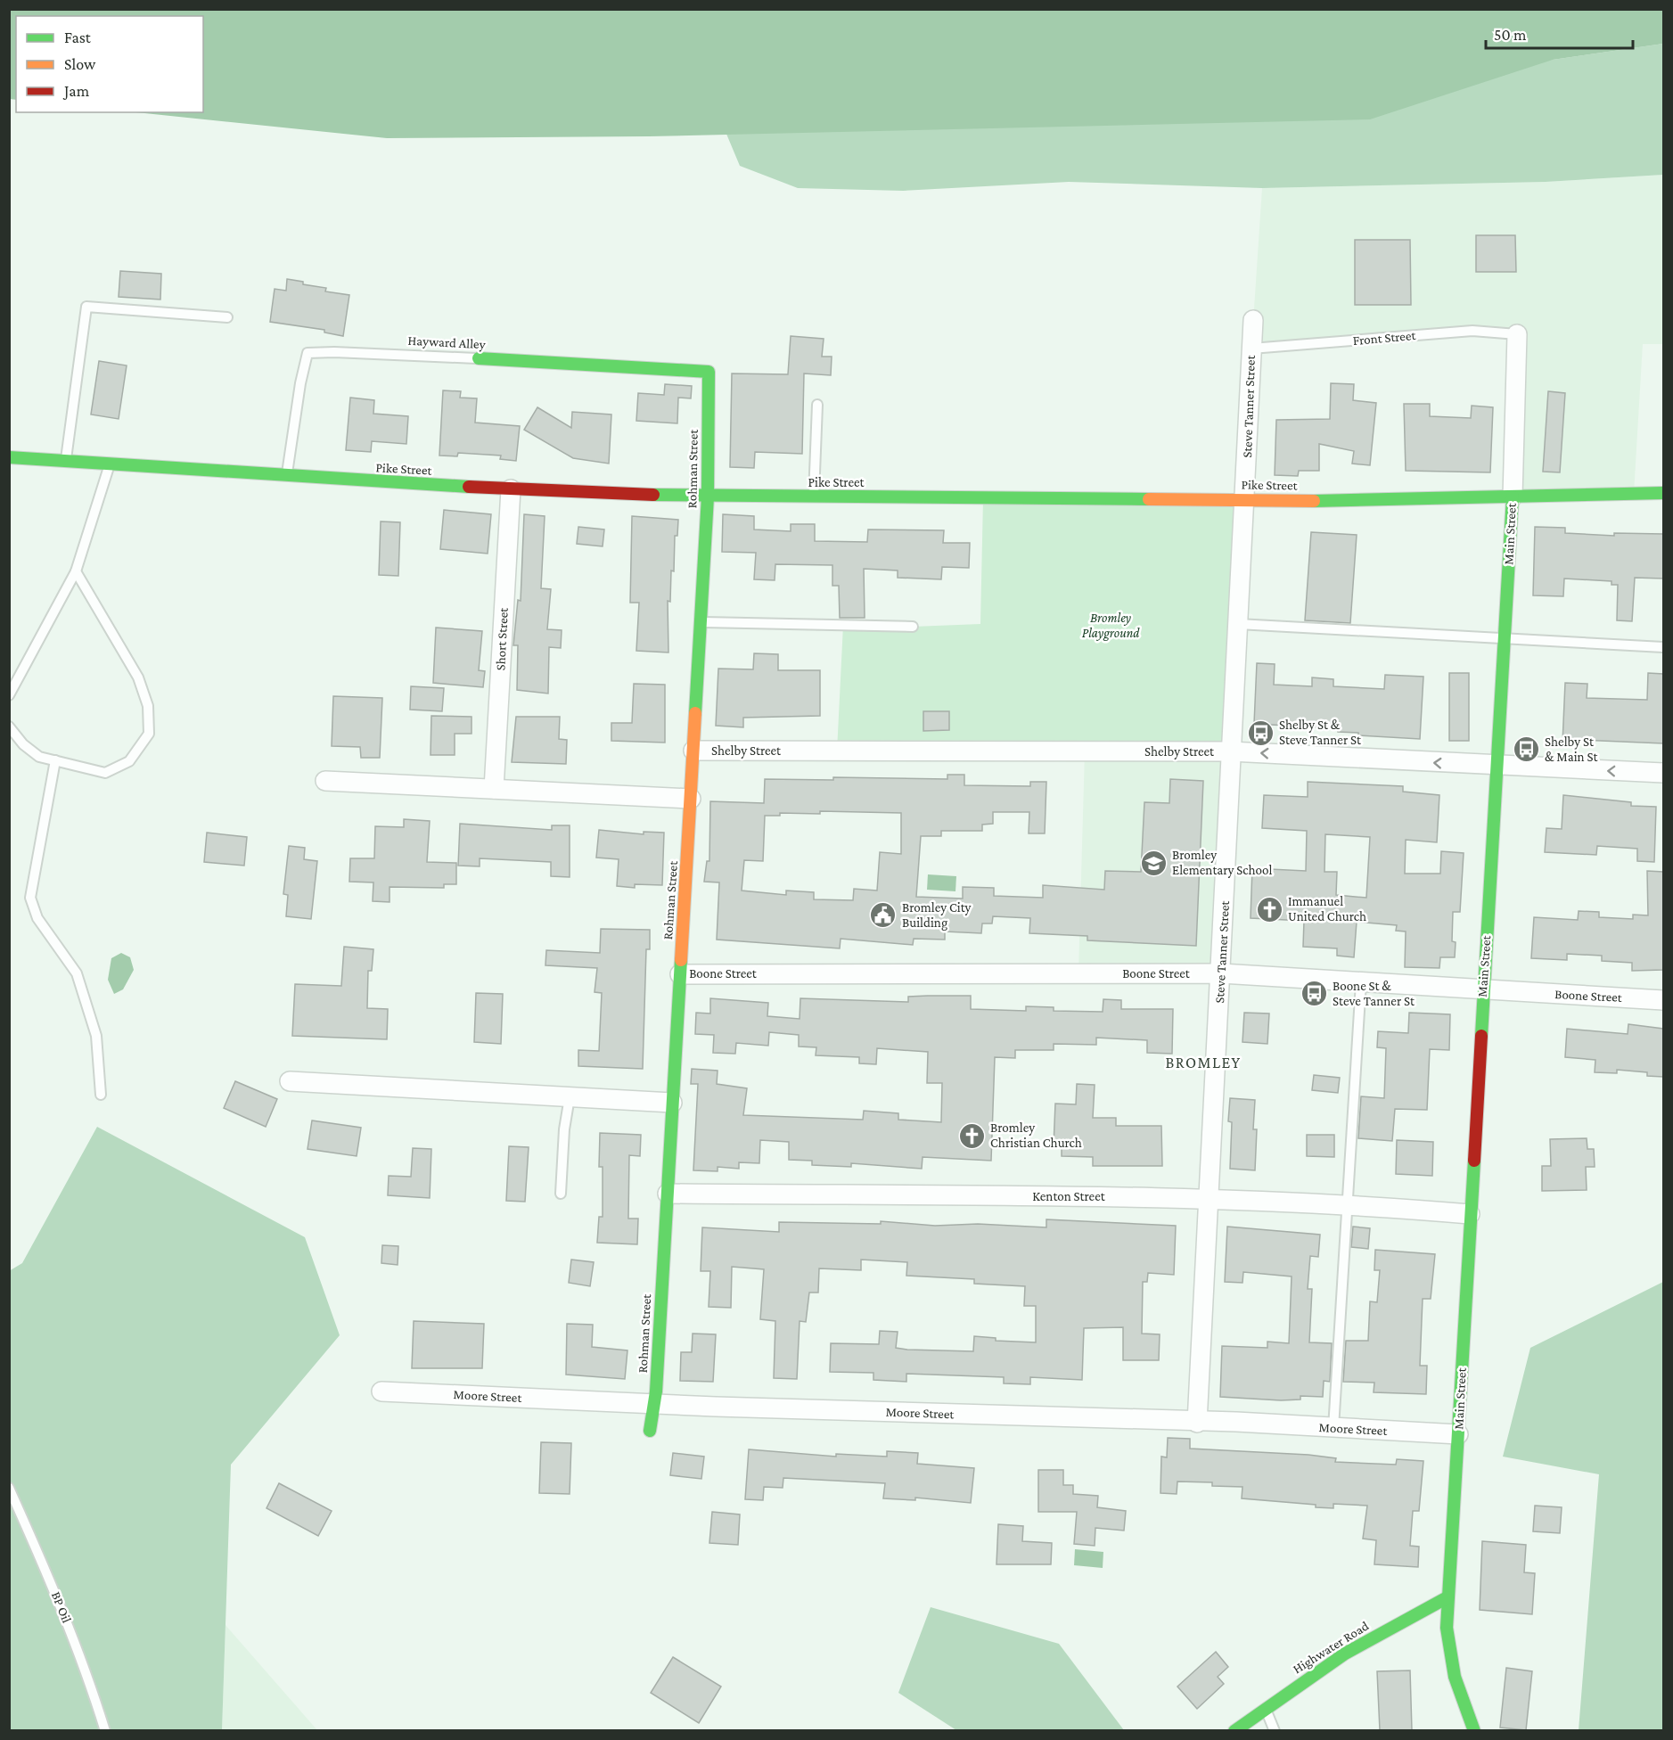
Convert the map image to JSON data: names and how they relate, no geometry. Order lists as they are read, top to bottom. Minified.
{"streets":{"street":["Hayward Alley","Steve Tanner Street","Pike Street","Rohman Street","Main Street","Short Street","Shelby Street","Boone Street","Kenton Street","Moore Street","Highwater Road"],"lane":["Front Street","BP Oil"]},"crossings":[["Front Street","Steve Tanner Street"],["Front Street","Main Street"],["Hayward Alley","Pike Street"],["Hayward Alley","Rohman Street"],["Steve Tanner Street","Pike Street"],["Steve Tanner Street","Shelby Street"],["Steve Tanner Street","Boone Street"],["Steve Tanner Street","Kenton Street"],["Steve Tanner Street","Moore Street"],["Pike Street","Rohman Street"],["Pike Street","Main Street"],["Pike Street","Short Street"],["Rohman Street","Shelby Street"],["Rohman Street","Boone Street"],["Rohman Street","Kenton Street"],["Rohman Street","Moore Street"],["Main Street","Shelby Street"],["Main Street","Boone Street"],["Main Street","Kenton Street"],["Main Street","Moore Street"],["Main Street","Highwater Road"]],"one_way":["Shelby Street"],"districts":["BROMLEY"],"parks":["Bromley Playground"],"places":{"bus stop":["Shelby St & Steve Tanner St","Shelby St & Main St","Boone St & Steve Tanner St"],"school or university":["Bromley Elementary School"],"church":["Immanuel United Church","Bromley Christian Church"],"public building":["Bromley City Building"]},"legend":["Fast","Slow","Jam"],"scale_bar":"50 m"}
